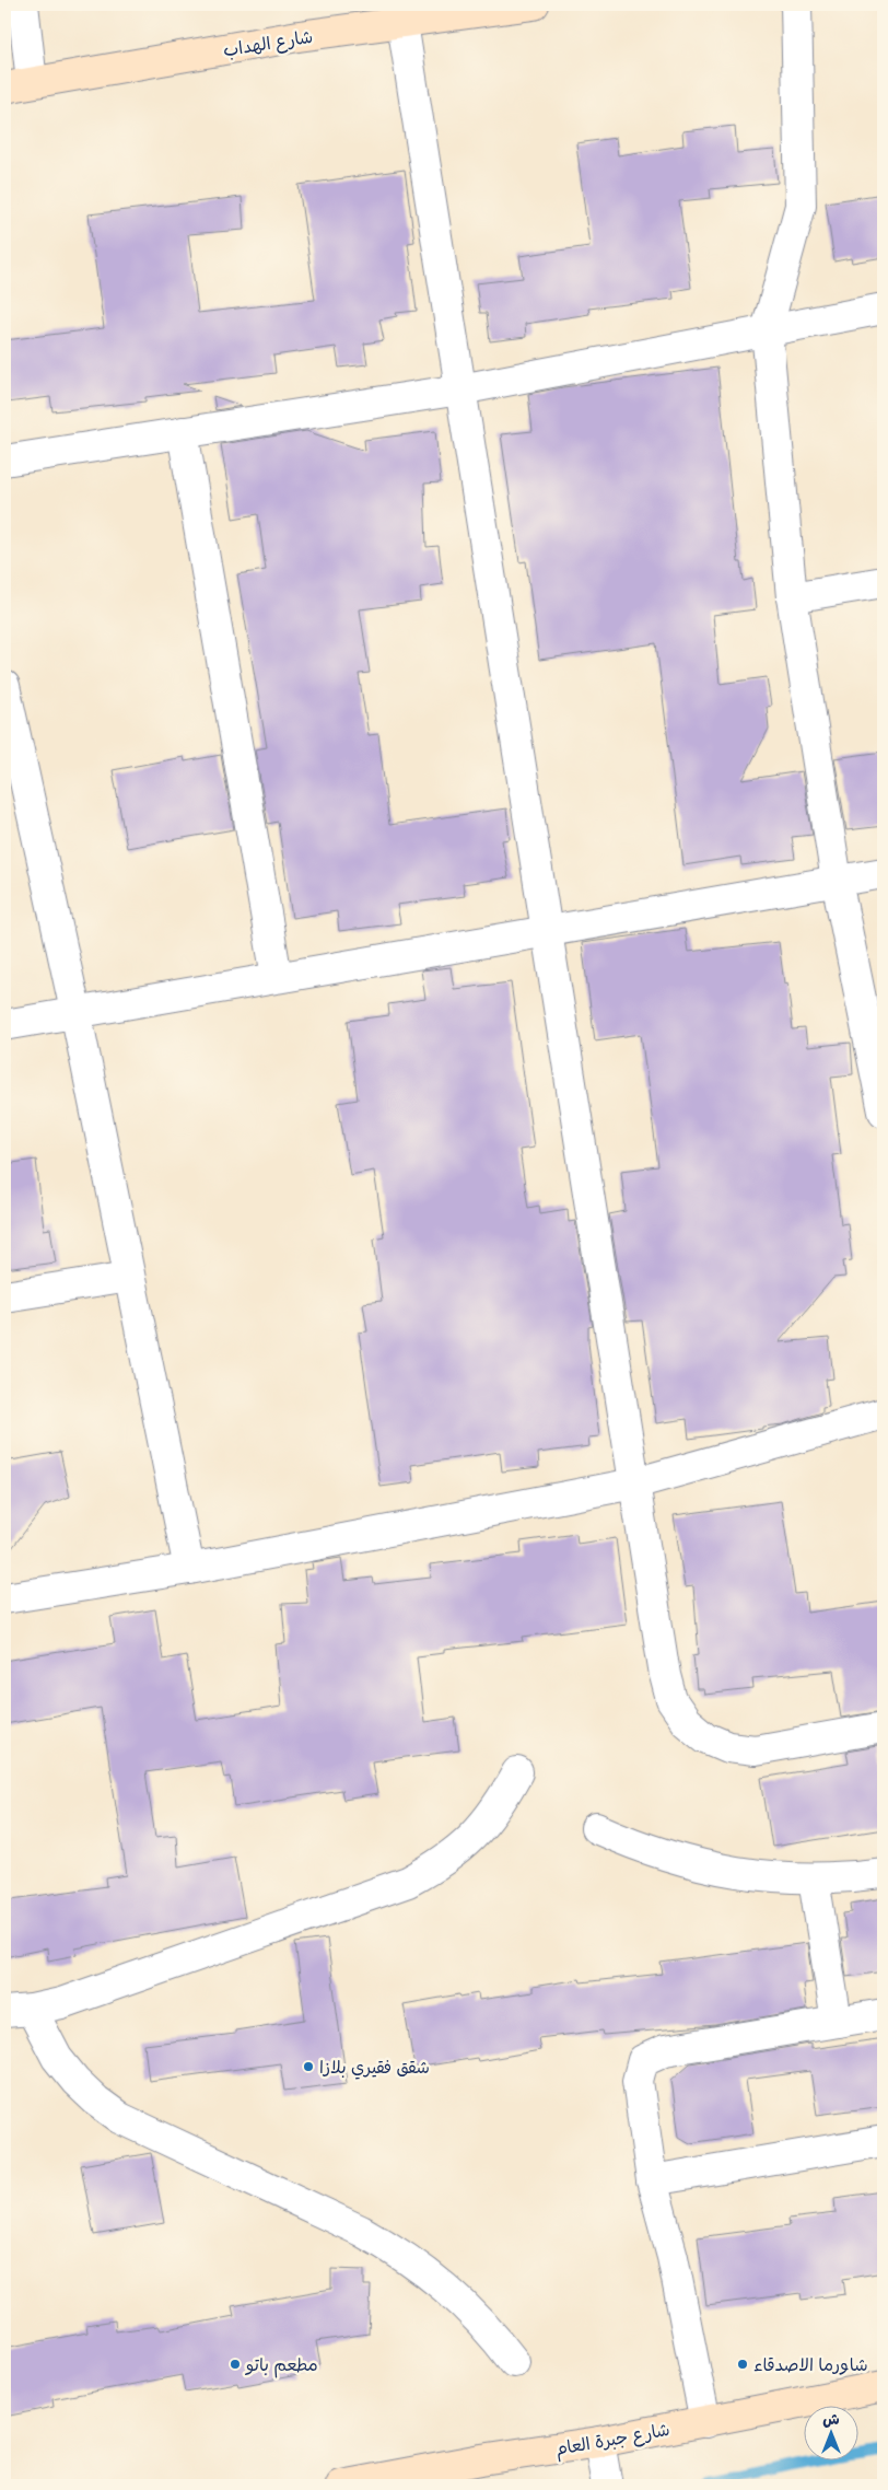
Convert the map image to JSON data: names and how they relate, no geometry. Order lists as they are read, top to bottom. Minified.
{"streets":{"main road":["شارع الهداب","شارع جبرة العام"]},"places":["شقق فقيري بلازا","مطعم باتو","شاورما الاصدقاء"],"north":"top"}
